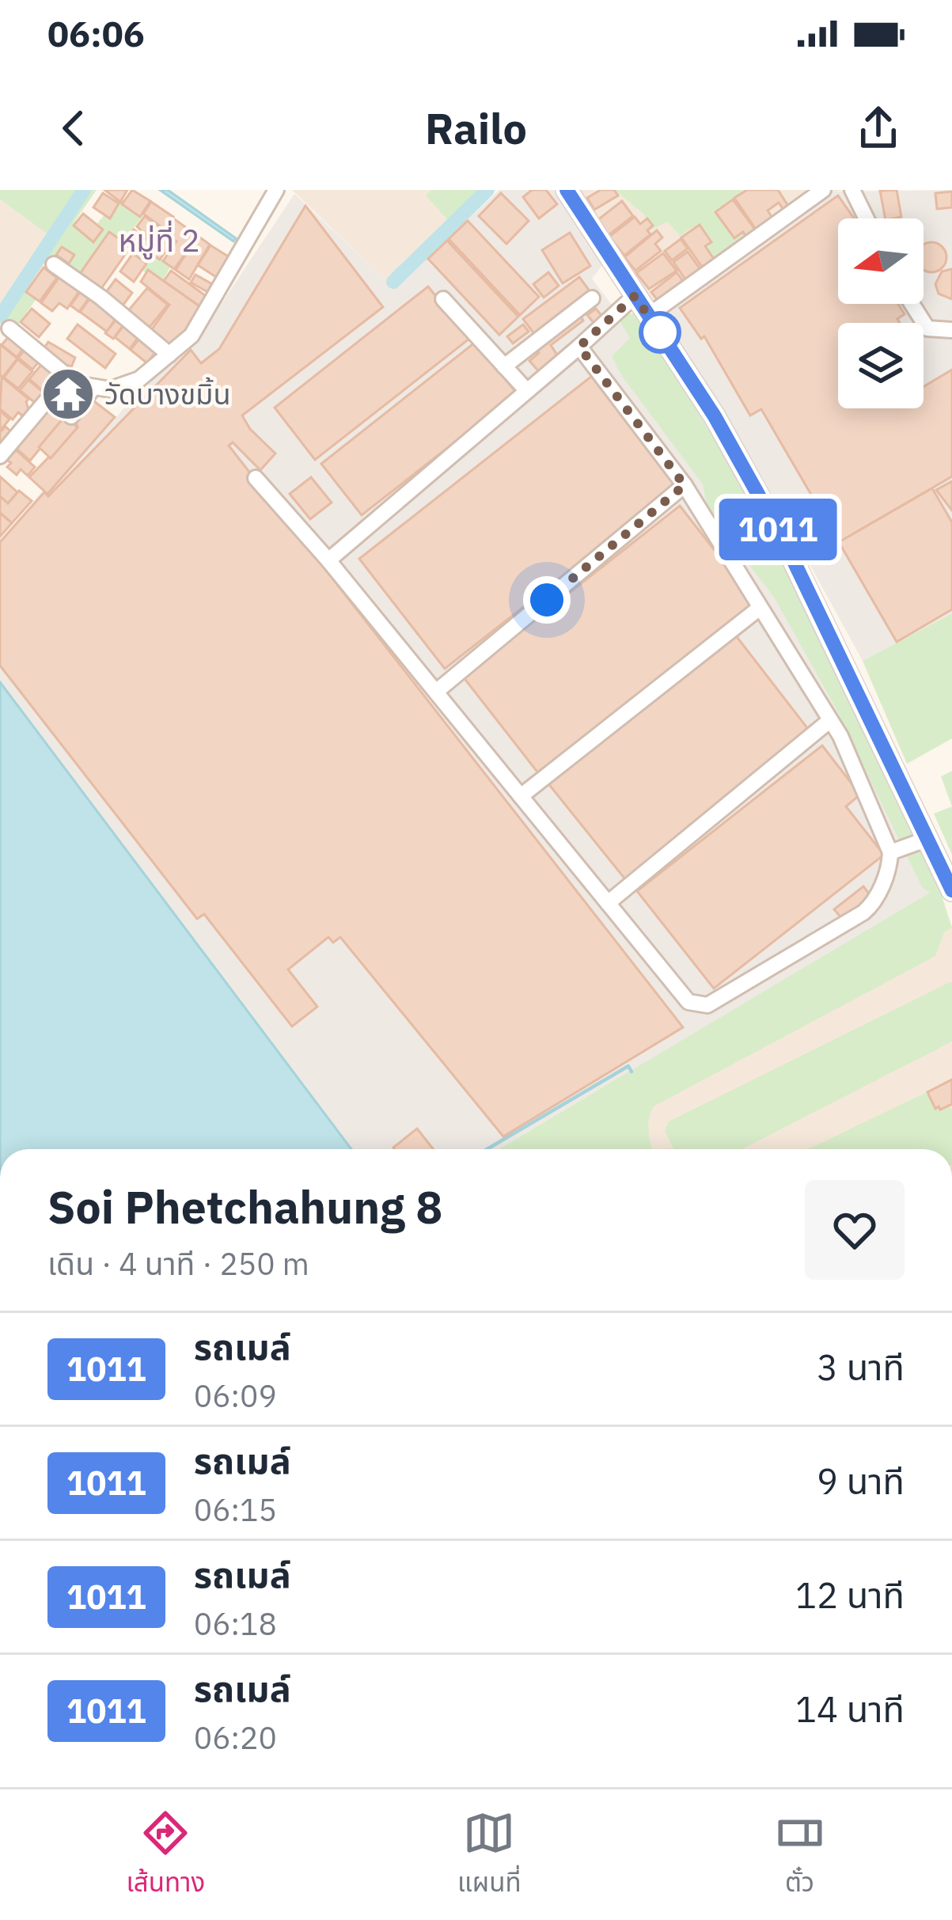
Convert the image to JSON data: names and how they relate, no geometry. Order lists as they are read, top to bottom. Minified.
{"districts":["หมู่ที่ 2"],"places":{"temple":["วัดบางขมิ้น"]},"lines":["bus line 1011"],"north":"left","page":{"status":"06:06","header":"Railo","on_map":"1011","heading":["Soi Phetchahung 8","เดิน · 4 นาที · 250 m"],"list":[{"mark":"1011","name":"รถเมล์","note":"06:09","value":"3 นาที"},{"mark":"1011","name":"รถเมล์","note":"06:15","value":"9 นาที"},{"mark":"1011","name":"รถเมล์","note":"06:18","value":"12 นาที"},{"mark":"1011","name":"รถเมล์","note":"06:20","value":"14 นาที"}],"tabs":["เส้นทาง","แผนที่","ตั๋ว"]}}
